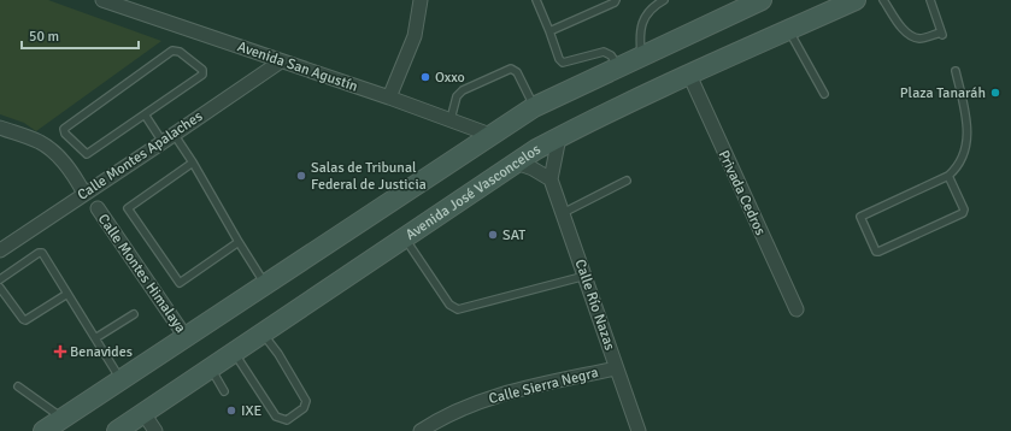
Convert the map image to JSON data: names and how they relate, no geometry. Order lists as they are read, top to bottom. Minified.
{"streets":{"main road":["Avenida José Vasconcelos"],"street":["Avenida San Agustín","Calle Montes Apalaches","Privada Cedros","Calle Montes Himalaya","Calle Río Nazas","Calle Sierra Negra"]},"crossings":[["Avenida San Agustín","Calle Montes Apalaches"],["Avenida José Vasconcelos","Privada Cedros"],["Calle Río Nazas","Calle Sierra Negra"]],"places":{"other":["Oxxo","Plaza Tanaráh","Salas de Tribunal Federal de Justicia","SAT","IXE"],"health":["Benavides"]},"scale_bar":"50 m"}
